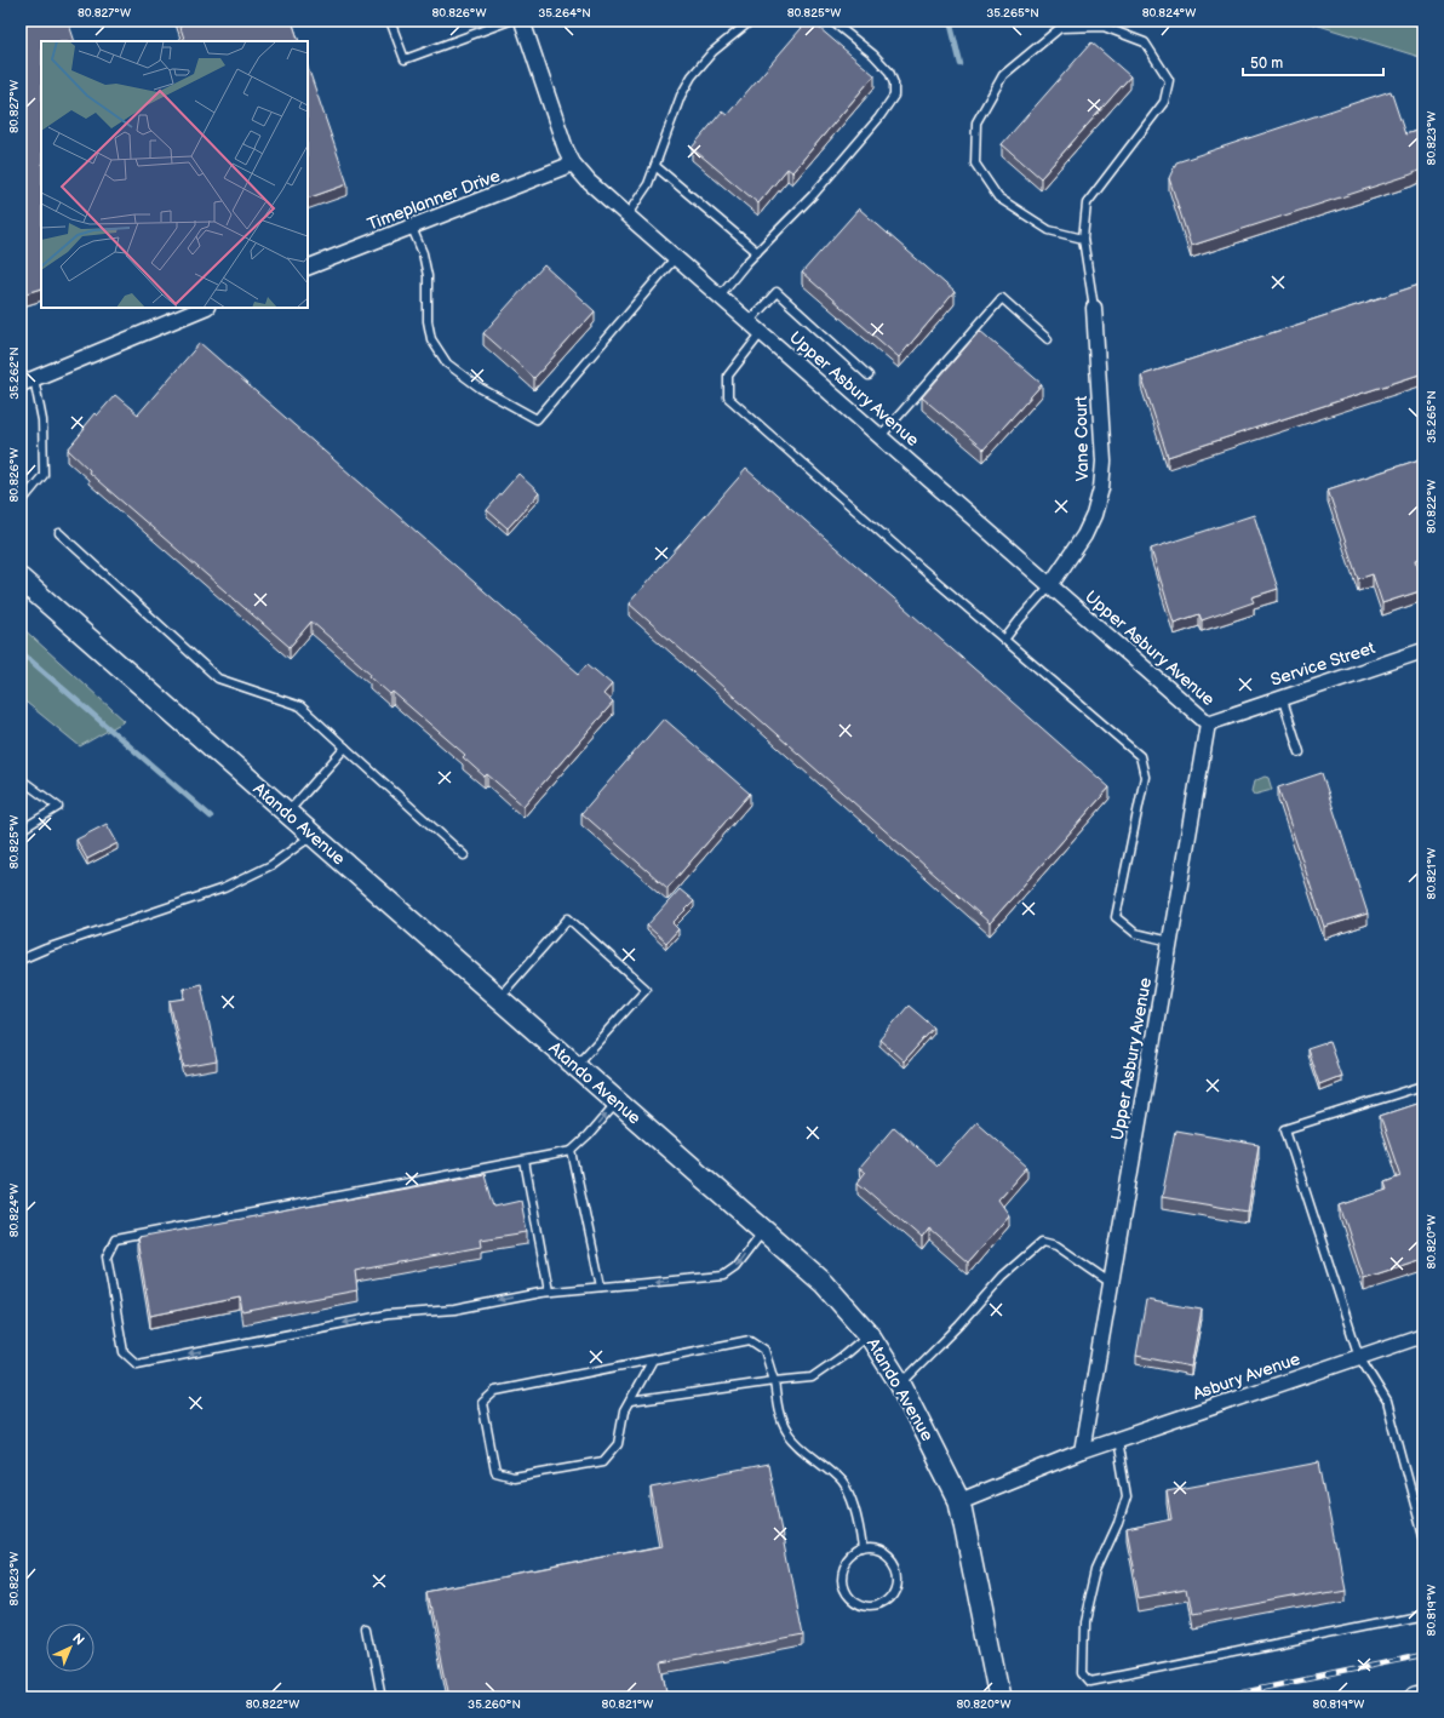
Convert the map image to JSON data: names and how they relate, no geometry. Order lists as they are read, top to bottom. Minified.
{"streets":{"main road":["Atando Avenue"],"street":["Timeplanner Drive","Upper Asbury Avenue","Vane Court","Service Street","Asbury Avenue"]},"crossings":[["Timeplanner Drive","Upper Asbury Avenue"],["Upper Asbury Avenue","Vane Court"],["Upper Asbury Avenue","Service Street"],["Upper Asbury Avenue","Asbury Avenue"]],"scale_bar":"50 m","north":"top right","coordinates":["80.827°W","80.826°W","35.264°N","80.825°W","35.265°N","80.824°W","80.823°W","35.262°N","80.822°W","80.821°W","80.820°W","80.819°W","35.260°N"]}
